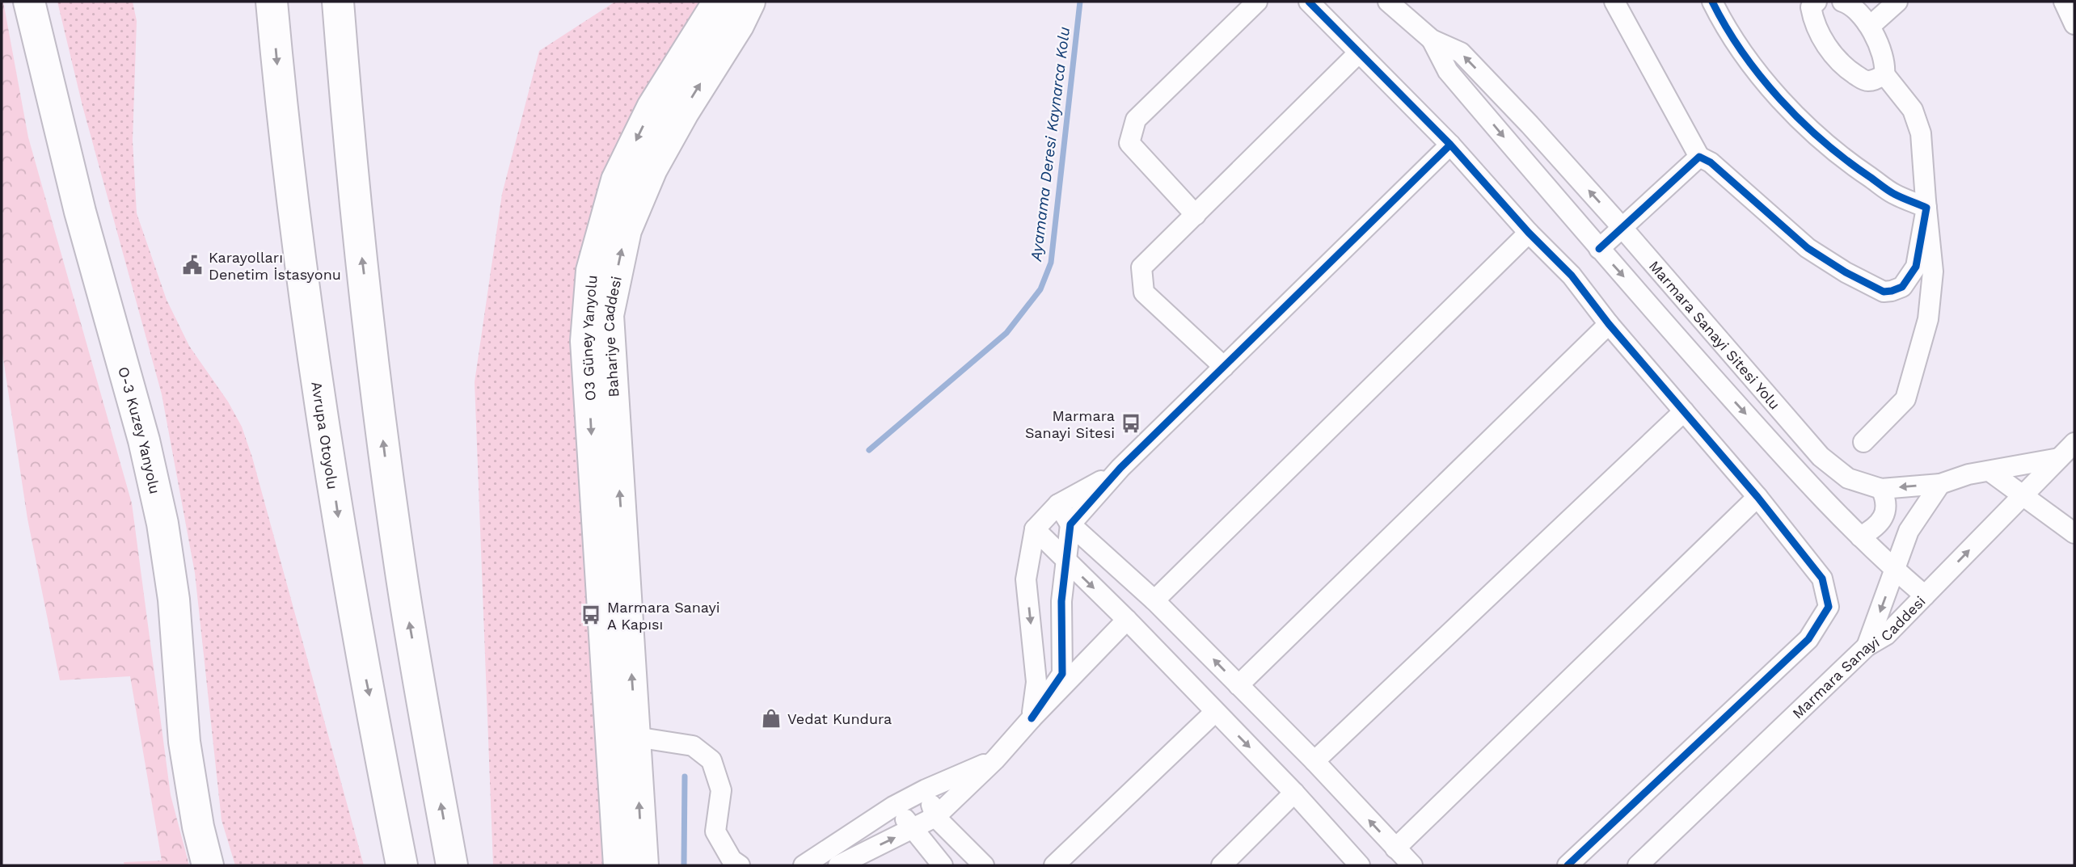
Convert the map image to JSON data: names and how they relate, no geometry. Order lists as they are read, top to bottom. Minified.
{"streets":{"main road":["Bahariye Caddesi","O3 Güney Yanyolu","O-3 Kuzey Yanyolu","Avrupa Otoyolu"],"street":["Marmara Sanayi Sitesi Yolu","Marmara Sanayi Caddesi"]},"crossings":[["Marmara Sanayi Sitesi Yolu","Marmara Sanayi Caddesi"],["Bahariye Caddesi","O3 Güney Yanyolu"]],"water":["Ayamama Deresi Kaynarca Kolu"],"places":{"public building":["Karayolları Denetim İstasyonu"],"bus stop":["Marmara Sanayi Sitesi","Marmara Sanayi A Kapısı"],"shop":["Vedat Kundura"]}}
